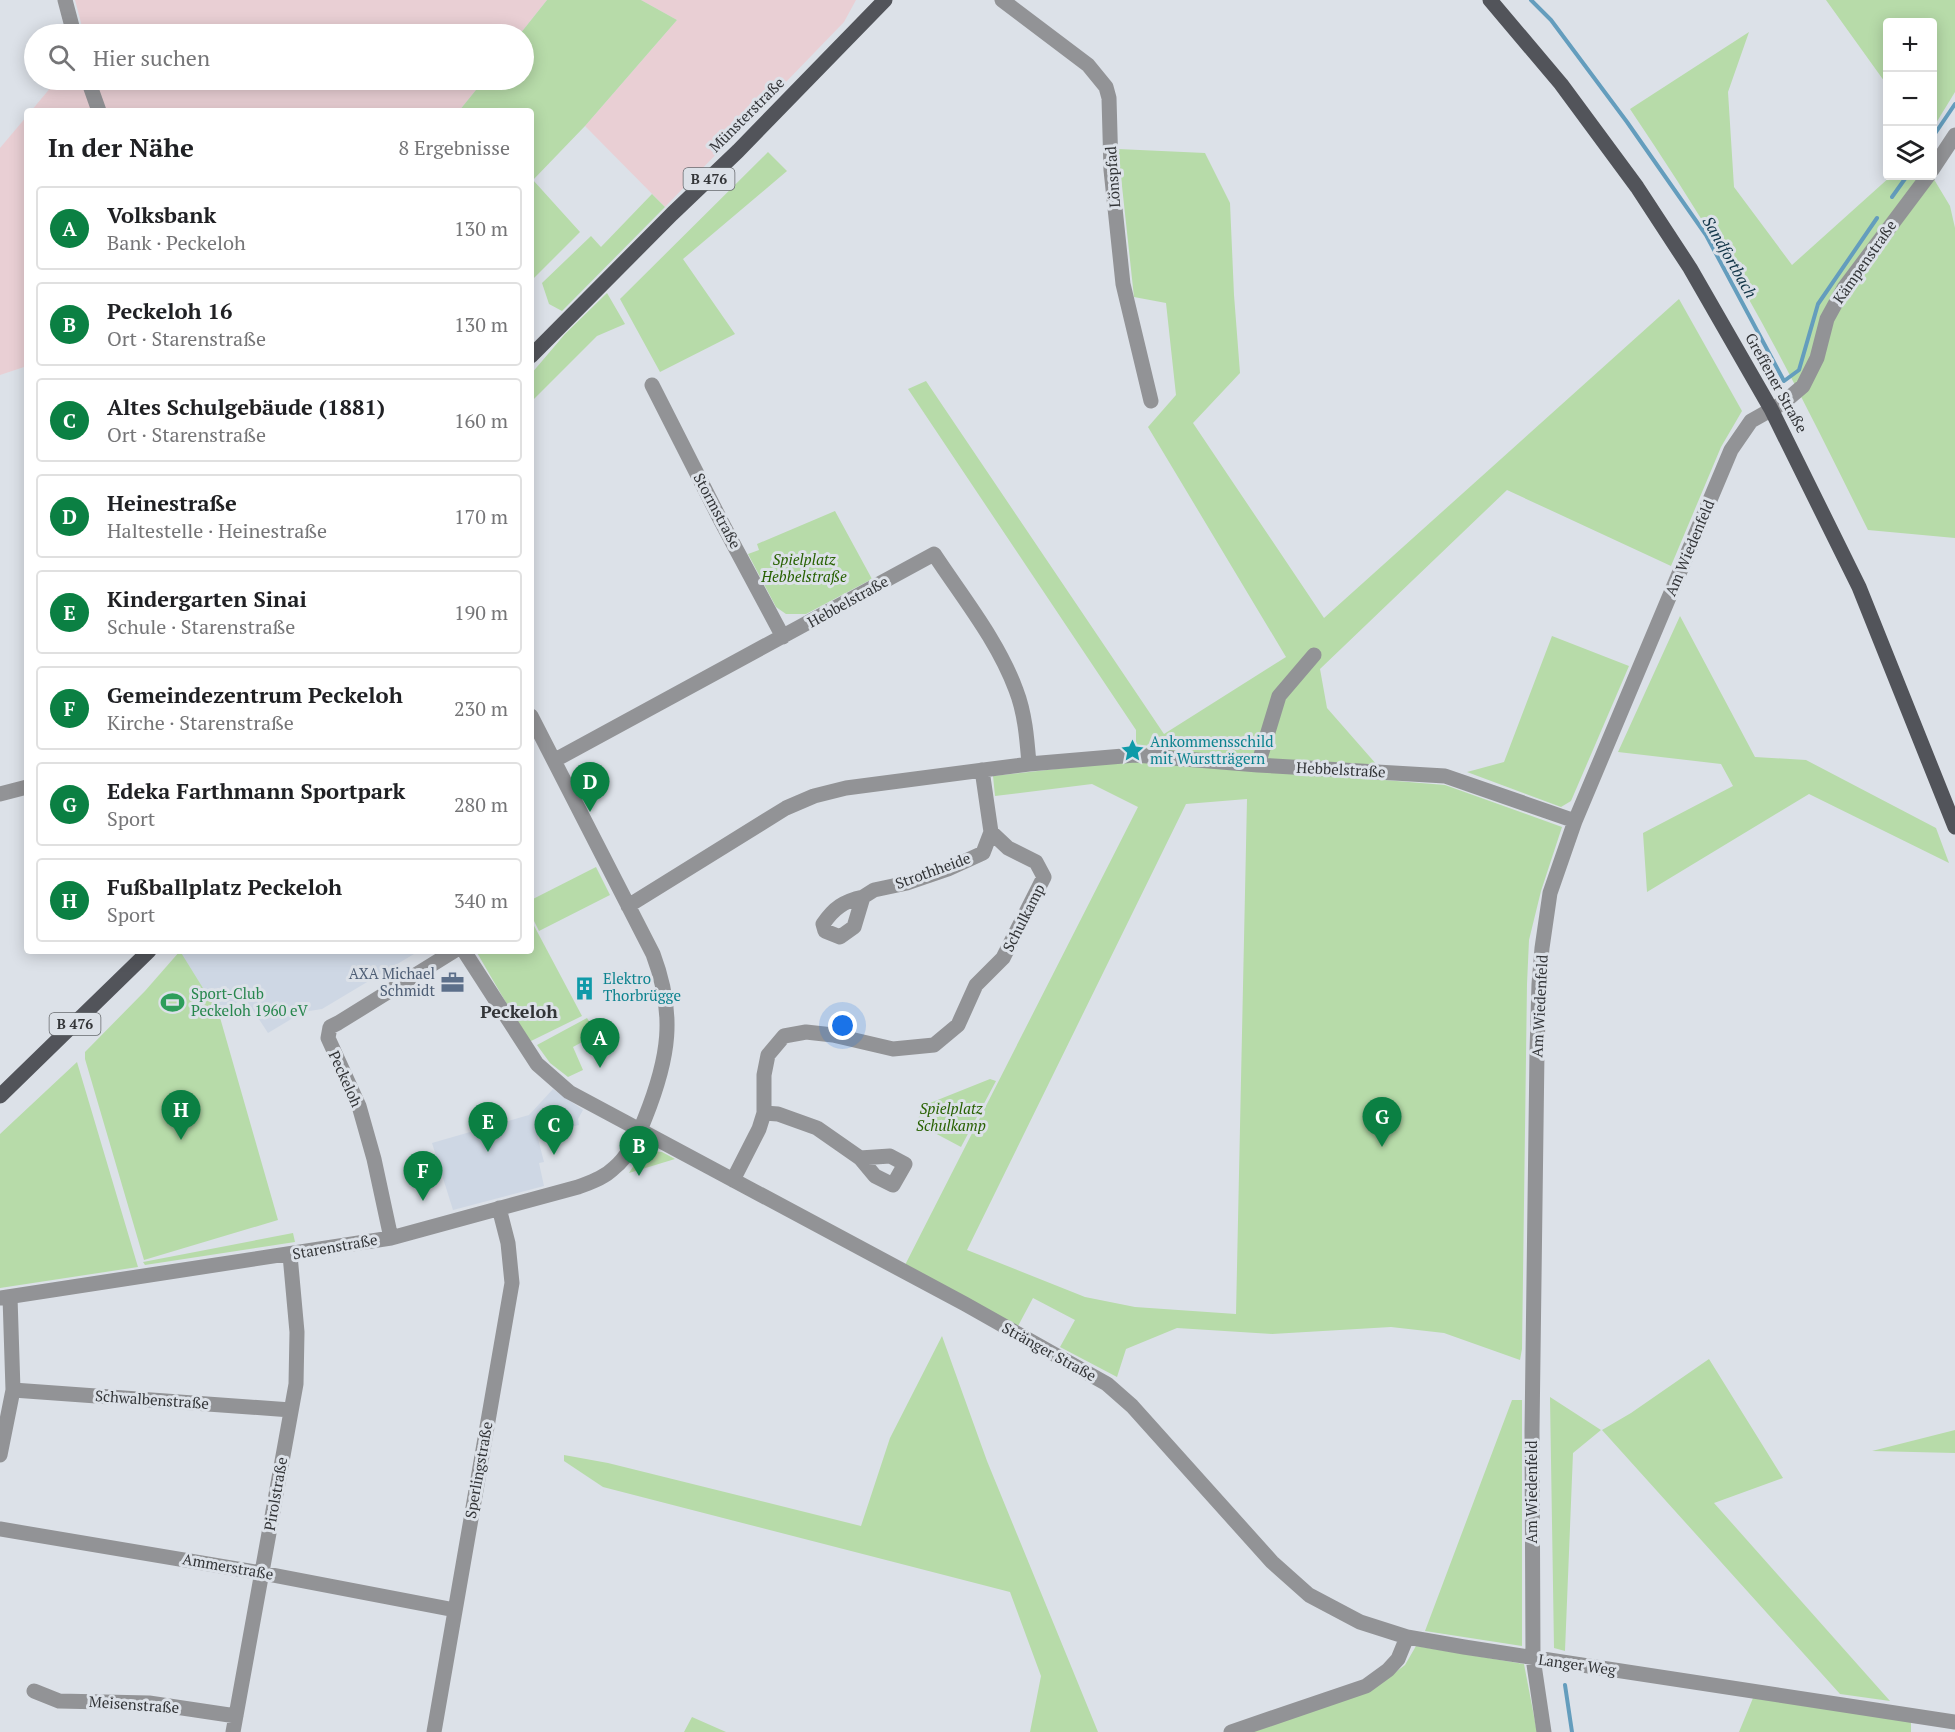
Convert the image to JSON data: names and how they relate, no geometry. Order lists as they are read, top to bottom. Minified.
{"streets":{"main road":["Münsterstraße","B 476","Greffener Straße"],"street":["Lönspfad","Kämpenstraße","Stormstraße","Am Wiedenfeld","Hebbelstraße","Strothheide","Schulkamp","Peckeloh","Starenstraße","Stränger Straße","Schwalbenstraße","Sperlingstraße","Pirolstraße","Ammerstraße","Langer Weg","Meisenstraße"]},"crossings":[["Kämpenstraße","Greffener Straße"],["Kämpenstraße","Am Wiedenfeld"],["Greffener Straße","Am Wiedenfeld"],["Stormstraße","Hebbelstraße"],["Am Wiedenfeld","Hebbelstraße"],["Am Wiedenfeld","Langer Weg"],["Hebbelstraße","Starenstraße"],["Strothheide","Schulkamp"],["Schulkamp","Stränger Straße"],["Peckeloh","Starenstraße"],["Starenstraße","Stränger Straße"],["Starenstraße","Sperlingstraße"],["Starenstraße","Pirolstraße"],["Stränger Straße","Langer Weg"],["Schwalbenstraße","Pirolstraße"],["Sperlingstraße","Ammerstraße"],["Pirolstraße","Ammerstraße"],["Pirolstraße","Meisenstraße"]],"districts":["Peckeloh"],"water":["Sandfortbach"],"parks":["Spielplatz Hebbelstraße","Spielplatz Schulkamp"],"places":{"place":["Ankommensschild mit Wurstträgern"],"office":["AXA Michael Schmidt"],"building":["Elektro Thorbrügge"],"sports":["Sport-Club Peckeloh 1960 eV"]},"page":{"map_buttons":["+","−"],"search":"Hier suchen","heading":["In der Nähe","8 Ergebnisse"],"list":[{"mark":"A","name":"Volksbank","note":"Bank · Peckeloh","value":"130 m"},{"mark":"B","name":"Peckeloh 16","note":"Ort · Starenstraße","value":"130 m"},{"mark":"C","name":"Altes Schulgebäude (1881)","note":"Ort · Starenstraße","value":"160 m"},{"mark":"D","name":"Heinestraße","note":"Haltestelle · Heinestraße","value":"170 m"},{"mark":"E","name":"Kindergarten Sinai","note":"Schule · Starenstraße","value":"190 m"},{"mark":"F","name":"Gemeindezentrum Peckeloh","note":"Kirche · Starenstraße","value":"230 m"},{"mark":"G","name":"Edeka Farthmann Sportpark","note":"Sport","value":"280 m"},{"mark":"H","name":"Fußballplatz Peckeloh","note":"Sport","value":"340 m"}],"pins":["D","A","H","G","E","C","B","F"]}}
